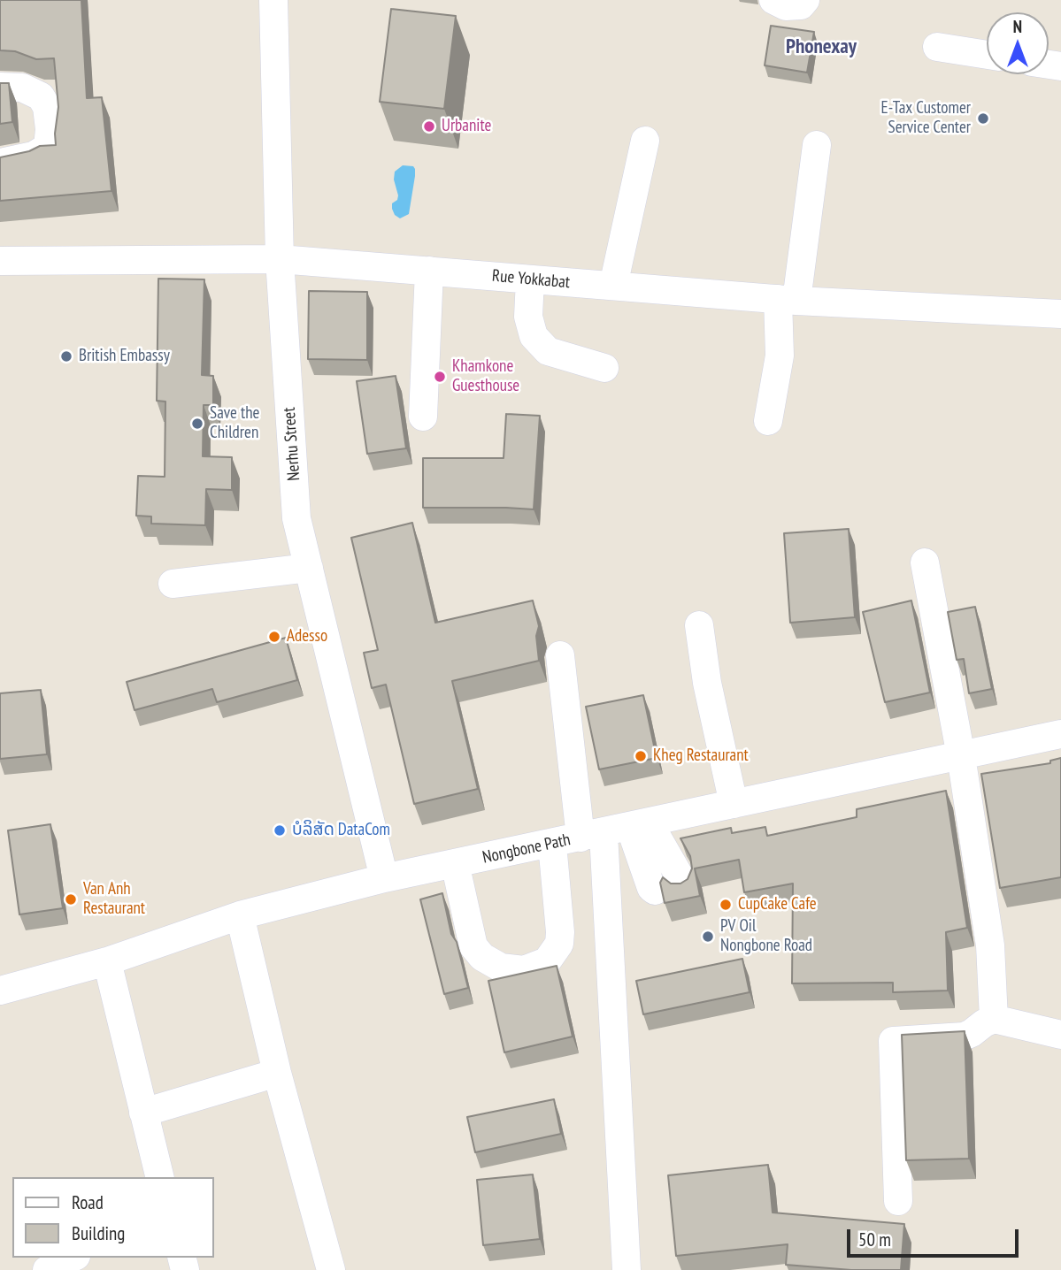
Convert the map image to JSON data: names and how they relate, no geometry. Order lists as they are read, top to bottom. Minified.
{"streets":{"street":["Rue Yokkabat","Nerhu Street","Nongbone Path"]},"crossings":[["Rue Yokkabat","Nerhu Street"],["Nerhu Street","Nongbone Path"]],"districts":["Phonexay"],"places":["E-Tax Customer Service Center","Urbanite","British Embassy","Khamkone Guesthouse","Save the Children","Adesso","Kheg Restaurant","ບໍລິສັດ DataCom","Van Anh Restaurant","CupCake Cafe","PV Oil Nongbone Road"],"legend":["Road","Building"],"scale_bar":"50 m","north":"top"}
